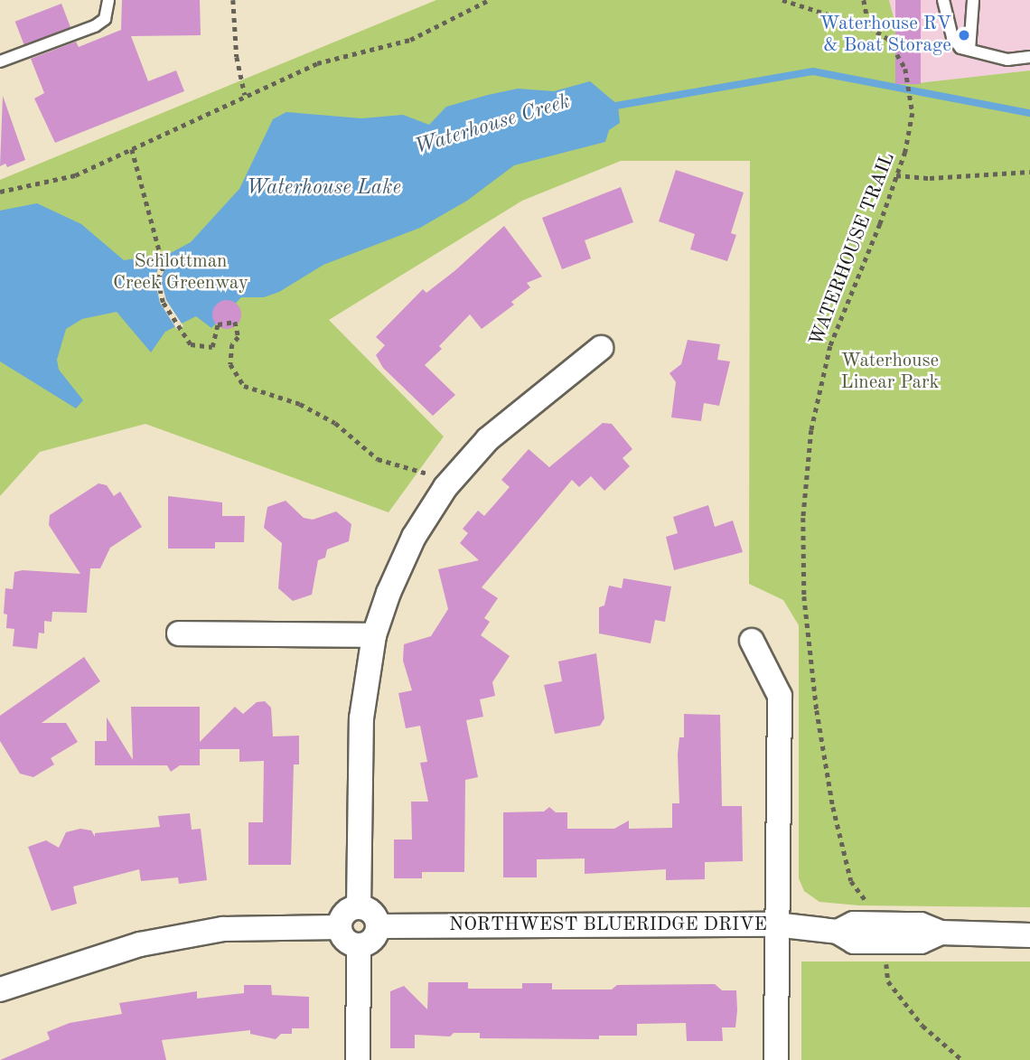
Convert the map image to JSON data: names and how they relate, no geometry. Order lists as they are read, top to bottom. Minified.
{"streets":{"street":["NORTHWEST BLUERIDGE DRIVE"],"path":["WATERHOUSE TRAIL"]},"water":["Waterhouse Creek","Waterhouse Lake"],"parks":["Schlottman Creek Greenway","Waterhouse Linear Park"],"places":["Waterhouse RV & Boat Storage"]}
